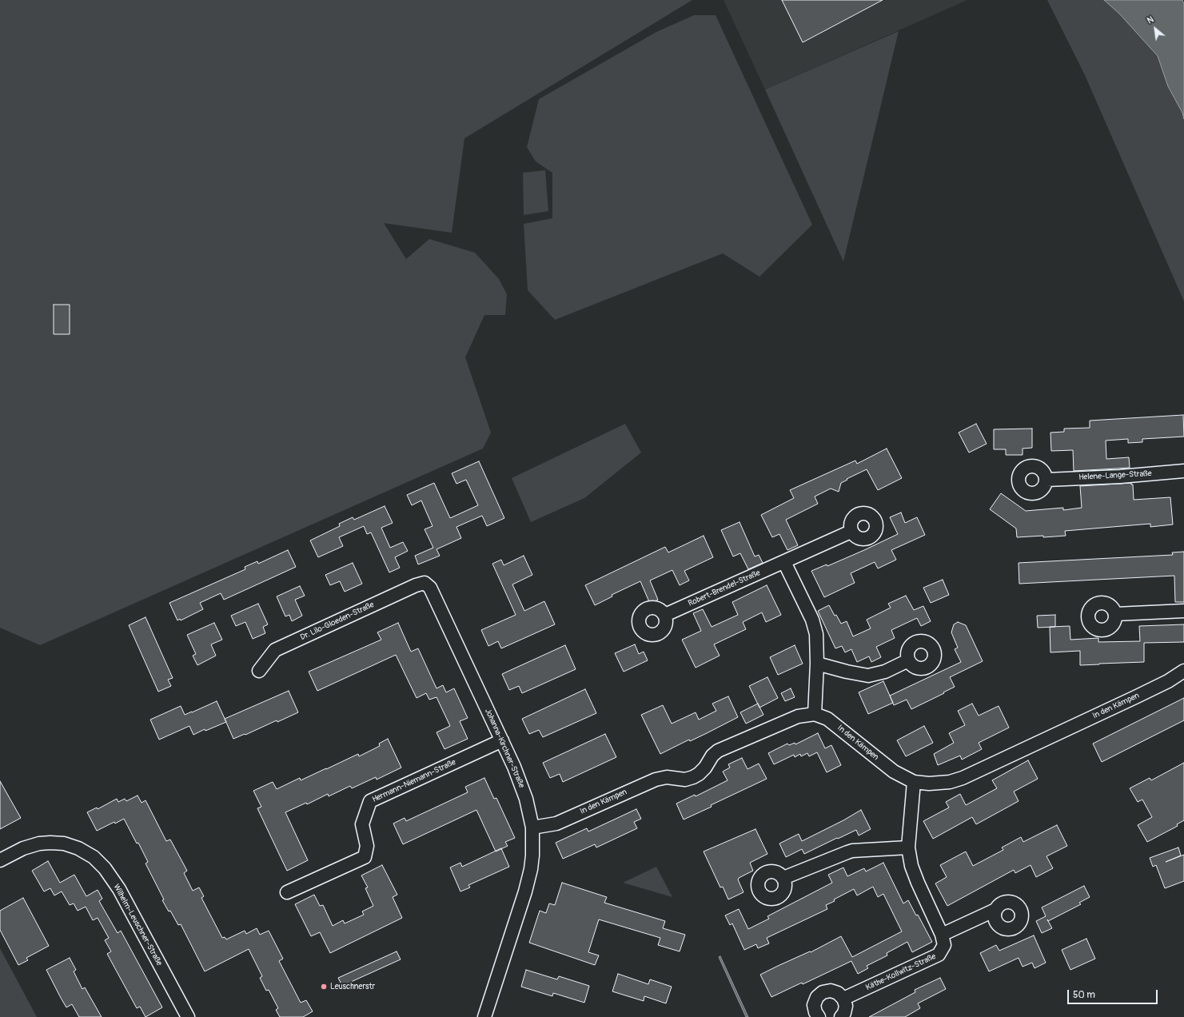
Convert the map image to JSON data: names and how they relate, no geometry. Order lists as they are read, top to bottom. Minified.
{"streets":{"street":["Helene-Lange-Straße","Robert-Brendel-Straße","Dr. Lilo-Gloeden-Straße","In den Kämpen","Johanna-Kirchner-Straße","Hermann-Niemann-Straße","Wilhelm-Leuschner-Straße","Käthe-Kollwitz-Straße"]},"crossings":[["Dr. Lilo-Gloeden-Straße","Johanna-Kirchner-Straße"],["In den Kämpen","Johanna-Kirchner-Straße"],["In den Kämpen","Käthe-Kollwitz-Straße"],["Johanna-Kirchner-Straße","Hermann-Niemann-Straße"]],"places":["Leuschnerstr"],"scale_bar":"50 m","north":"top left"}
